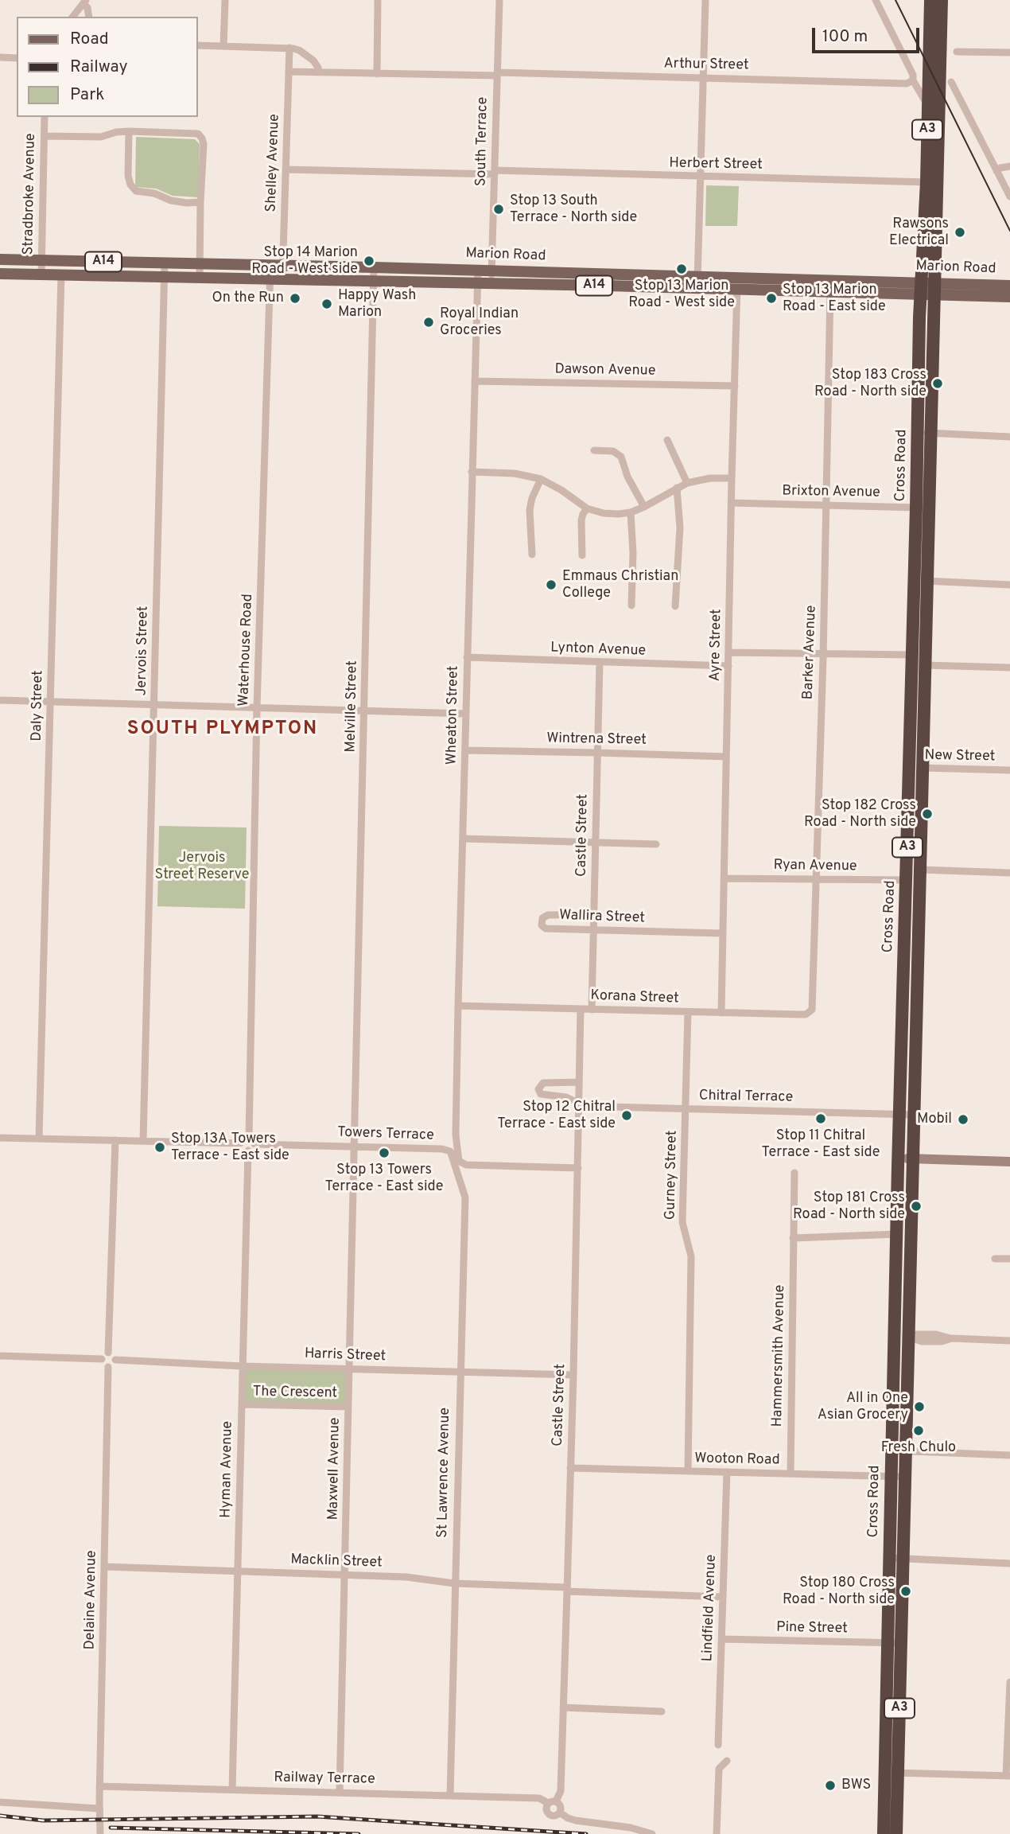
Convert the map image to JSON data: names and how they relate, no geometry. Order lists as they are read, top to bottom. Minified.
{"streets":{"highway":["A3","Cross Road"],"main road":["Marion Road","A14"],"street":["Arthur Street","South Terrace","Shelley Avenue","Herbert Street","Stradbroke Avenue","Dawson Avenue","Brixton Avenue","Ayre Street","Waterhouse Road","Lynton Avenue","Jervois Street","Barker Avenue","Daly Street","Melville Street","Wheaton Street","Wintrena Street","New Street","Castle Street","Ryan Avenue","Wallira Street","Korana Street","Chitral Terrace","Towers Terrace","Gurney Street","Harris Street","Hammersmith Avenue","The Crescent","Wooton Road","Maxwell Avenue","Hyman Avenue","St Lawrence Avenue","Macklin Street","Delaine Avenue","Lindfield Avenue","Pine Street","Railway Terrace"]},"crossings":[["Arthur Street","South Terrace"],["Arthur Street","Shelley Avenue"],["South Terrace","Herbert Street"],["South Terrace","Marion Road"],["Shelley Avenue","Herbert Street"],["Shelley Avenue","Marion Road"],["Herbert Street","Cross Road"],["Stradbroke Avenue","Marion Road"],["Marion Road","Cross Road"],["Marion Road","Ayre Street"],["Marion Road","Waterhouse Road"],["Marion Road","Jervois Street"],["Marion Road","Barker Avenue"],["Marion Road","Daly Street"],["Marion Road","Melville Street"],["Marion Road","Wheaton Street"],["Dawson Avenue","Ayre Street"],["Dawson Avenue","Wheaton Street"],["Cross Road","Brixton Avenue"],["Cross Road","New Street"],["Cross Road","Ryan Avenue"],["Cross Road","Chitral Terrace"],["Cross Road","Wooton Road"],["Cross Road","Pine Street"],["Brixton Avenue","Ayre Street"],["Brixton Avenue","Barker Avenue"],["Ayre Street","Lynton Avenue"],["Ayre Street","Wintrena Street"],["Ayre Street","Ryan Avenue"],["Ayre Street","Wallira Street"],["Ayre Street","Korana Street"],["Waterhouse Road","Towers Terrace"],["Waterhouse Road","Hyman Avenue"],["Lynton Avenue","Wheaton Street"],["Lynton Avenue","Castle Street"],["Barker Avenue","Ryan Avenue"],["Barker Avenue","Korana Street"],["Melville Street","Towers Terrace"],["Melville Street","Maxwell Avenue"],["Wheaton Street","Wintrena Street"],["Wheaton Street","Korana Street"],["Wheaton Street","Towers Terrace"],["Wintrena Street","Castle Street"],["Castle Street","Wallira Street"],["Castle Street","Korana Street"],["Castle Street","Chitral Terrace"],["Castle Street","Harris Street"],["Castle Street","Wooton Road"],["Castle Street","Macklin Street"],["Castle Street","Railway Terrace"],["Korana Street","Gurney Street"],["Chitral Terrace","Gurney Street"],["Towers Terrace","Maxwell Avenue"],["Towers Terrace","Hyman Avenue"],["Towers Terrace","St Lawrence Avenue"],["Gurney Street","Wooton Road"],["Harris Street","Maxwell Avenue"],["Harris Street","Hyman Avenue"],["Harris Street","St Lawrence Avenue"],["Harris Street","Delaine Avenue"],["Hammersmith Avenue","Wooton Road"],["The Crescent","Maxwell Avenue"],["The Crescent","Hyman Avenue"],["Wooton Road","Lindfield Avenue"],["Maxwell Avenue","Macklin Street"],["Maxwell Avenue","Railway Terrace"],["Hyman Avenue","Macklin Street"],["Hyman Avenue","Railway Terrace"],["St Lawrence Avenue","Macklin Street"],["St Lawrence Avenue","Railway Terrace"],["Macklin Street","Delaine Avenue"],["Macklin Street","Lindfield Avenue"],["Delaine Avenue","Railway Terrace"],["Lindfield Avenue","Pine Street"]],"districts":["SOUTH PLYMPTON"],"parks":["Jervois Street Reserve"],"places":["Stop 13 South Terrace - North side","Rawsons Electrical","Stop 14 Marion Road - West side","Stop 13 Marion Road - West side","On the Run","Stop 13 Marion Road - East side","Happy Wash Marion","Royal Indian Groceries","Stop 183 Cross Road - North side","Emmaus Christian College","Stop 182 Cross Road - North side","Stop 12 Chitral Terrace - East side","Stop 11 Chitral Terrace - East side","Mobil","Stop 13A Towers Terrace - East side","Stop 13 Towers Terrace - East side","Stop 181 Cross Road - North side","All in One Asian Grocery","Fresh Chulo","Stop 180 Cross Road - North side","BWS"],"legend":["Road","Railway","Park"],"scale_bar":"100 m"}
